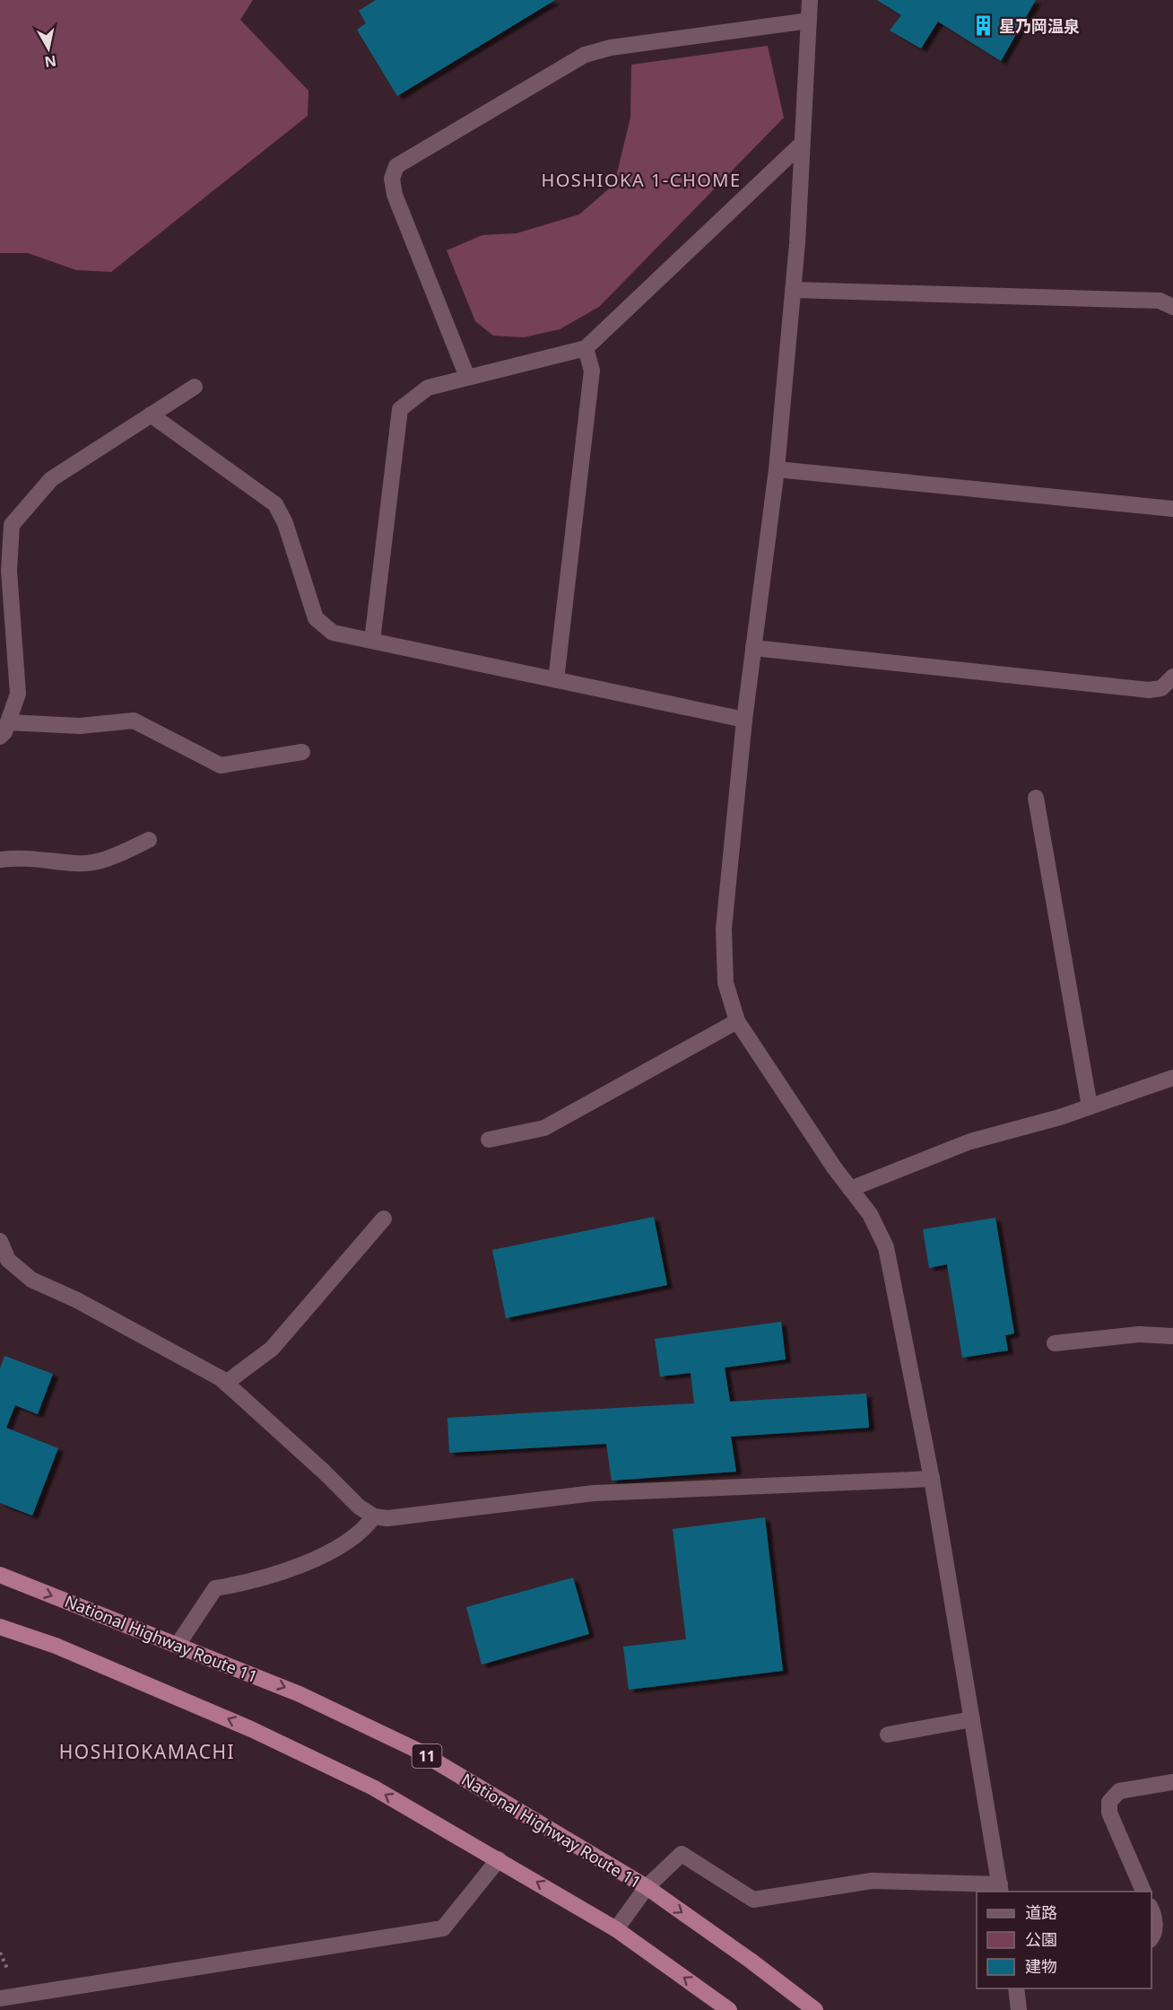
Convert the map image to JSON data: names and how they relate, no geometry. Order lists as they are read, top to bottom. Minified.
{"streets":{"highway":["National Highway Route 11","11"]},"districts":["HOSHIOKA 1-CHOME","HOSHIOKAMACHI"],"places":{"building":["星乃岡温泉"]},"legend":["道路","公園","建物"],"north":"bottom"}
